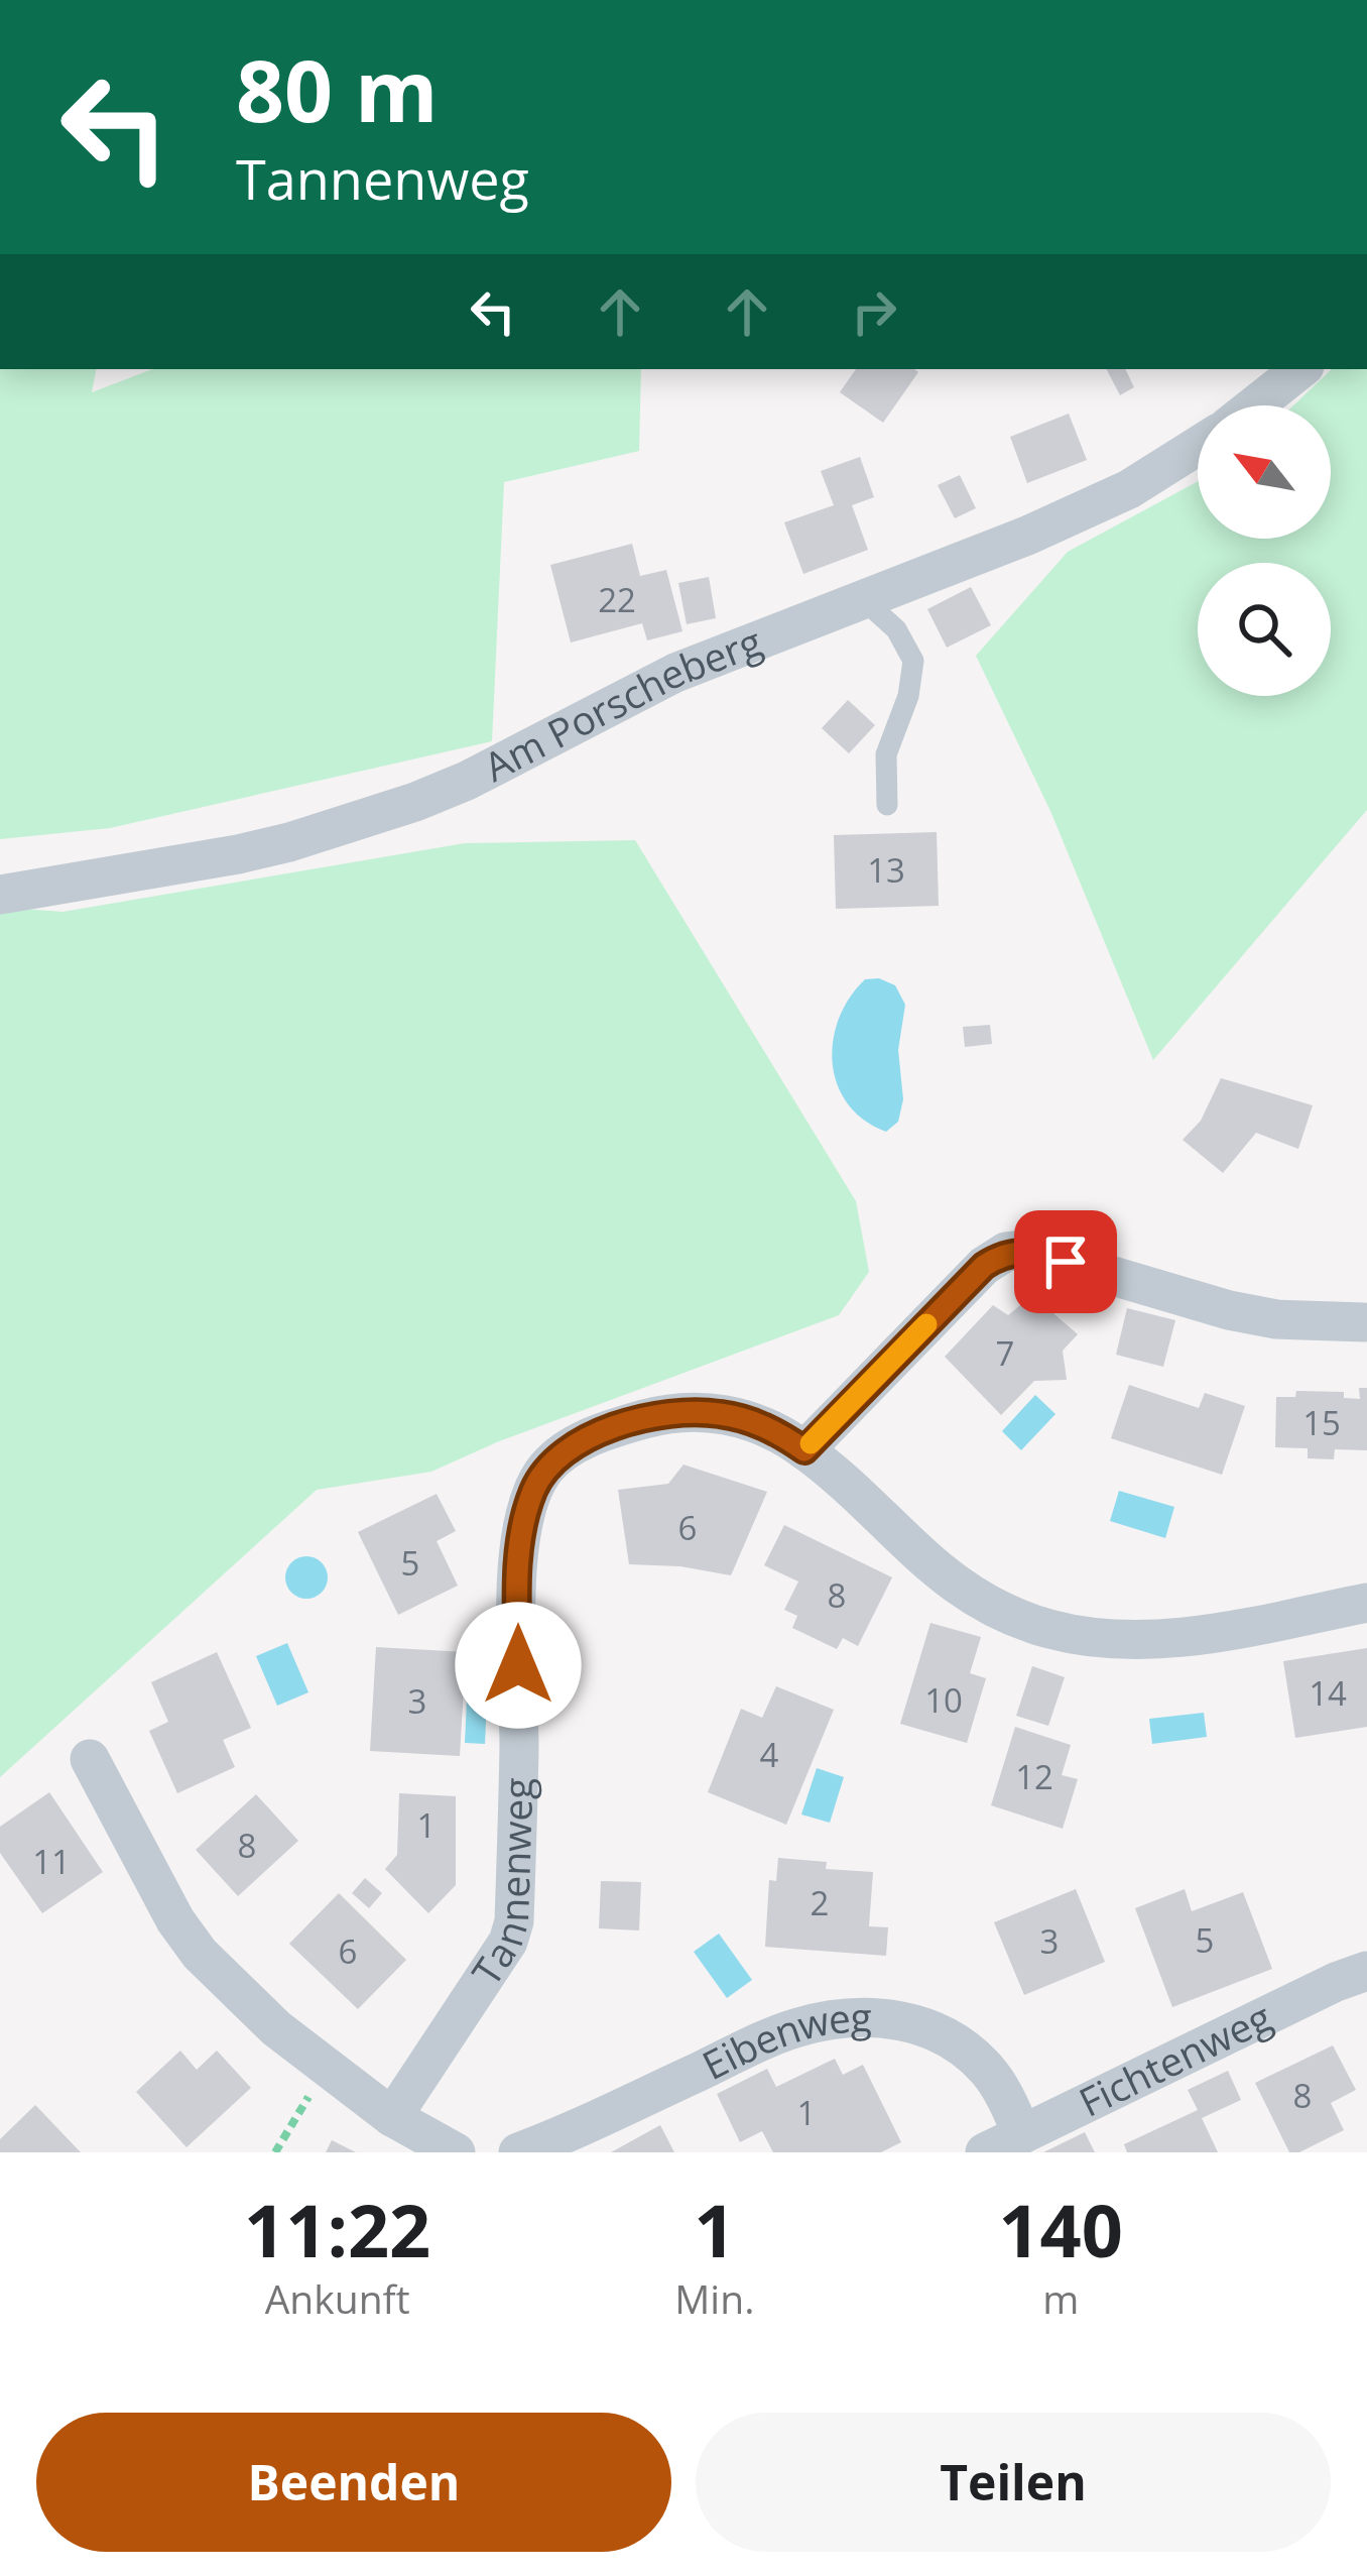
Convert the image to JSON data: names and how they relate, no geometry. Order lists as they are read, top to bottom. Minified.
{"streets":{"street":["Am Porscheberg","Tannenweg","Eibenweg","Fichtenweg"]},"crossings":[["Eibenweg","Fichtenweg"]],"house_numbers":["22","13","7","15","6","5","8","14","10","3","4","12","1","8","11","2","5","3","6","8","1"],"north":"top left","page":{"turn":["80 m","Tannenweg"],"eta":["11:22","Ankunft","1","Min.","140","m"],"buttons":["Beenden","Teilen"]}}
